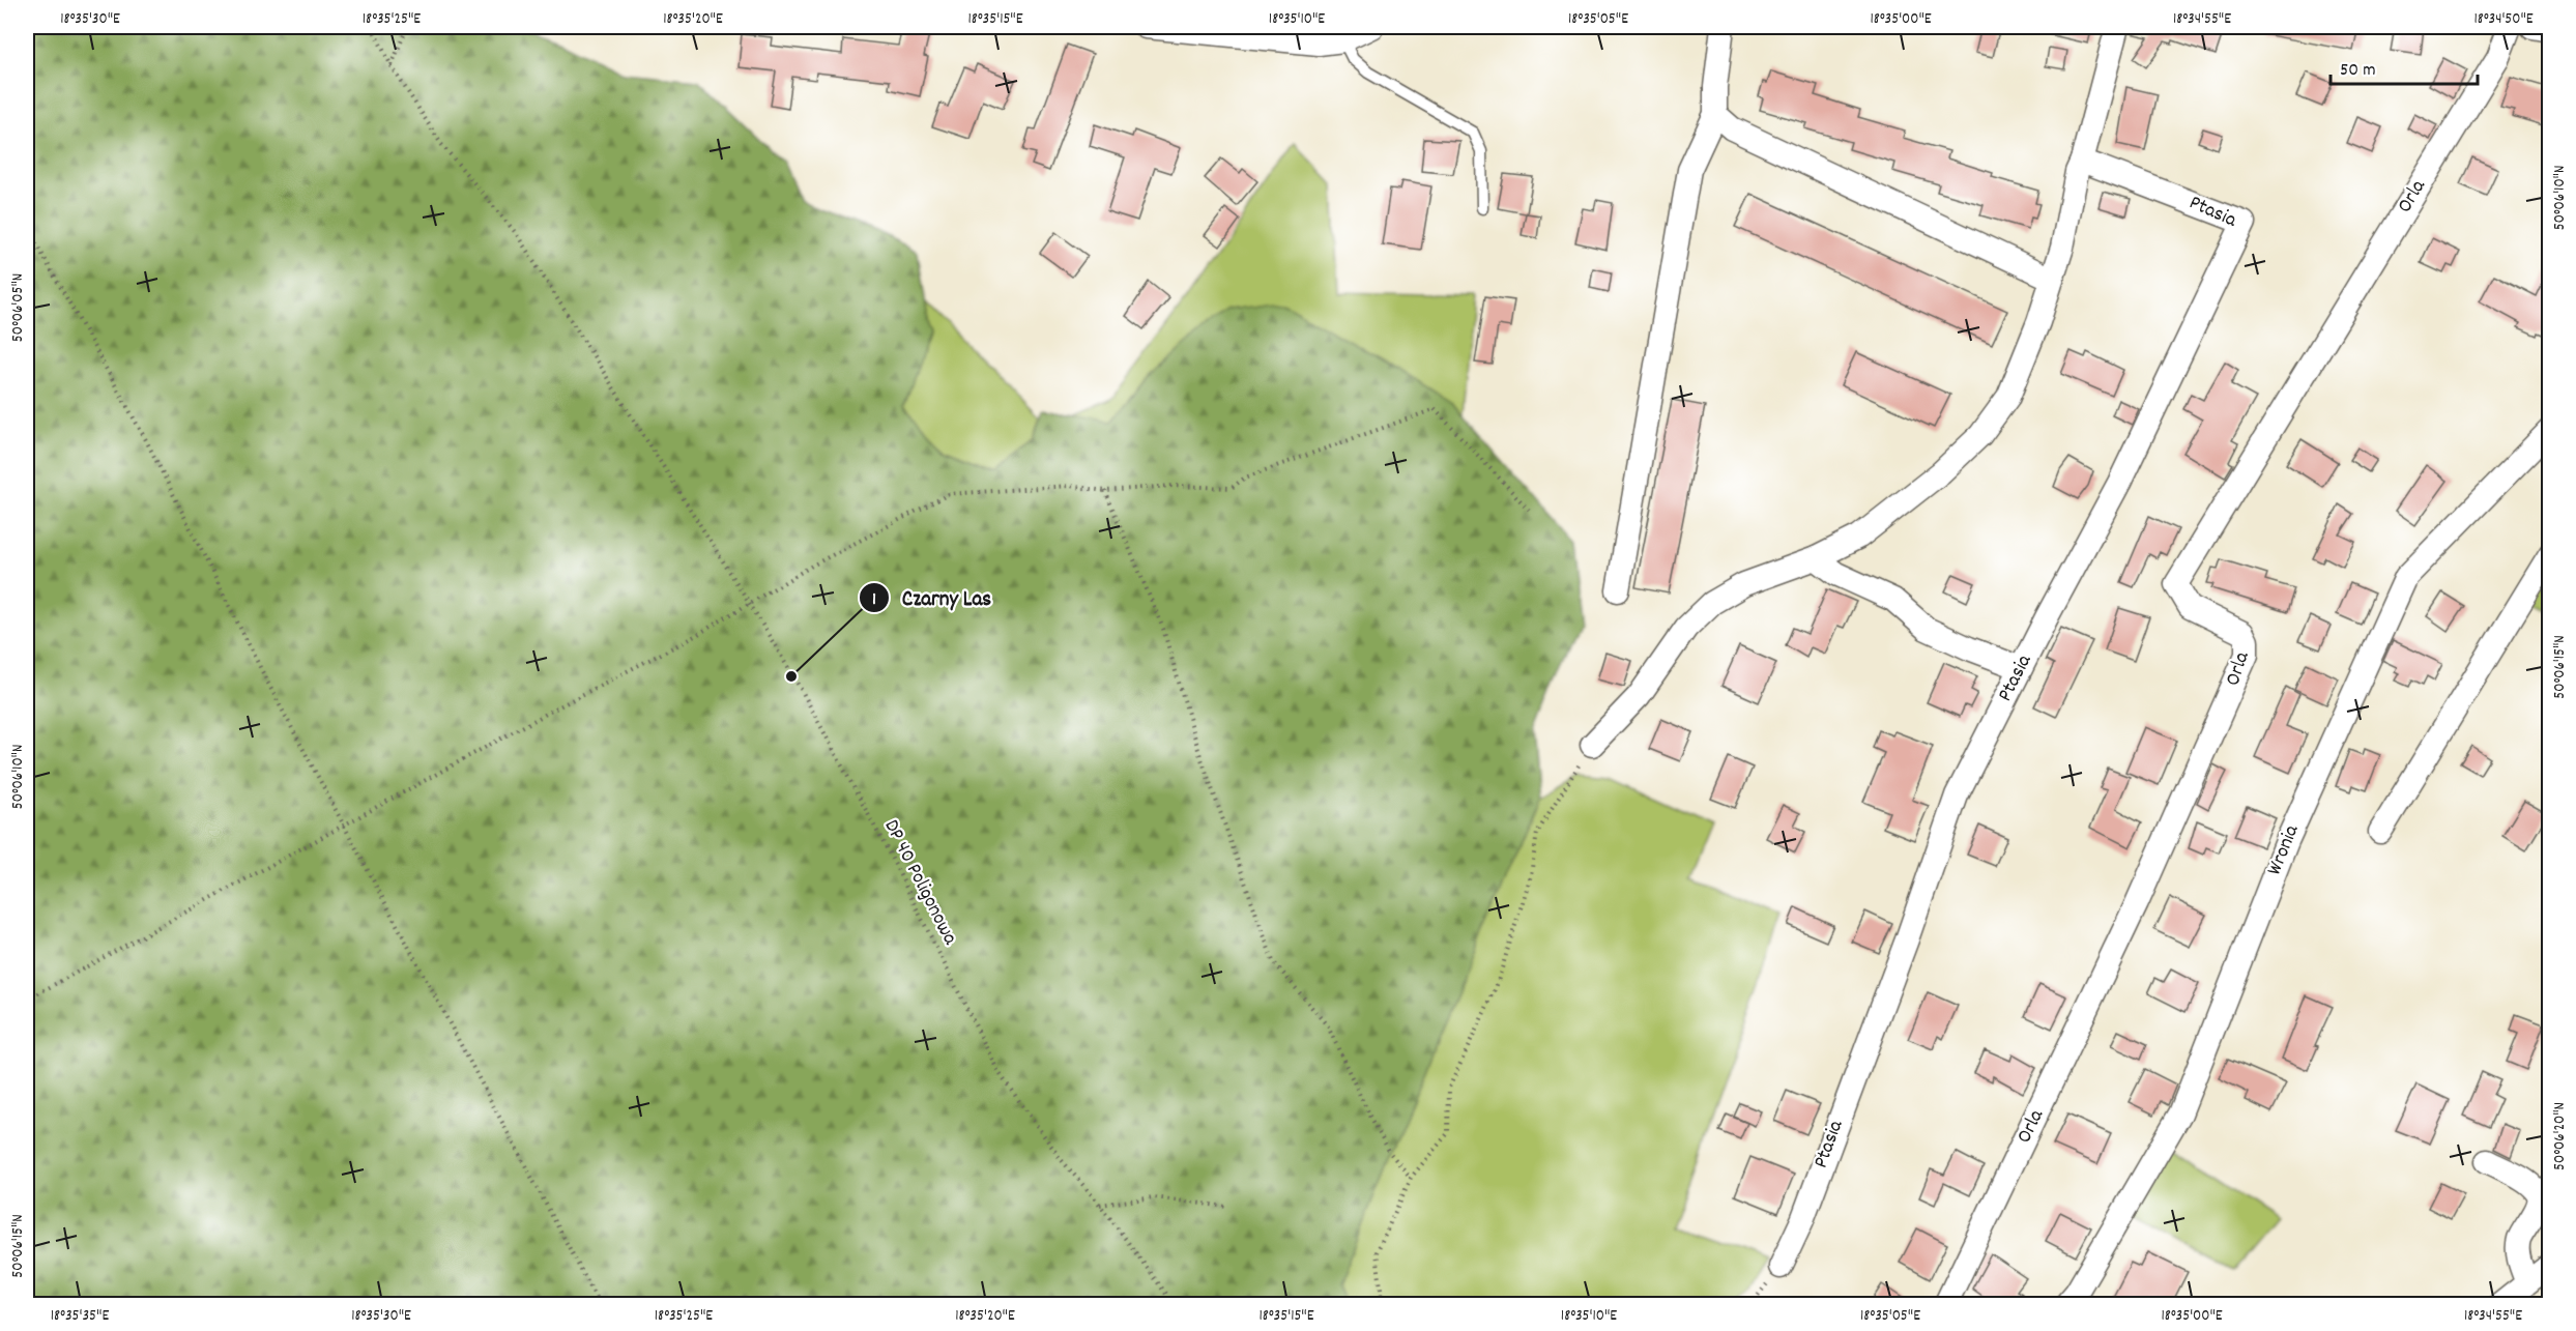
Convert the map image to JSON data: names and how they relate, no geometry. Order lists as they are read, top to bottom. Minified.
{"streets":{"street":["Orla","Ptasia","Wronia"],"path":["DP 40 Poligonowa"]},"places":["Czarny Las"],"scale_bar":"50 m","coordinates":["18°35'30\"E","18°35'25\"E","18°35'20\"E","18°35'15\"E","18°35'10\"E","18°35'05\"E","18°35'00\"E","18°34'55\"E","18°34'50\"E","50°06'10\"N","50°06'05\"N","50°06'15\"N","50°06'20\"N","18°35'35\"E"]}
